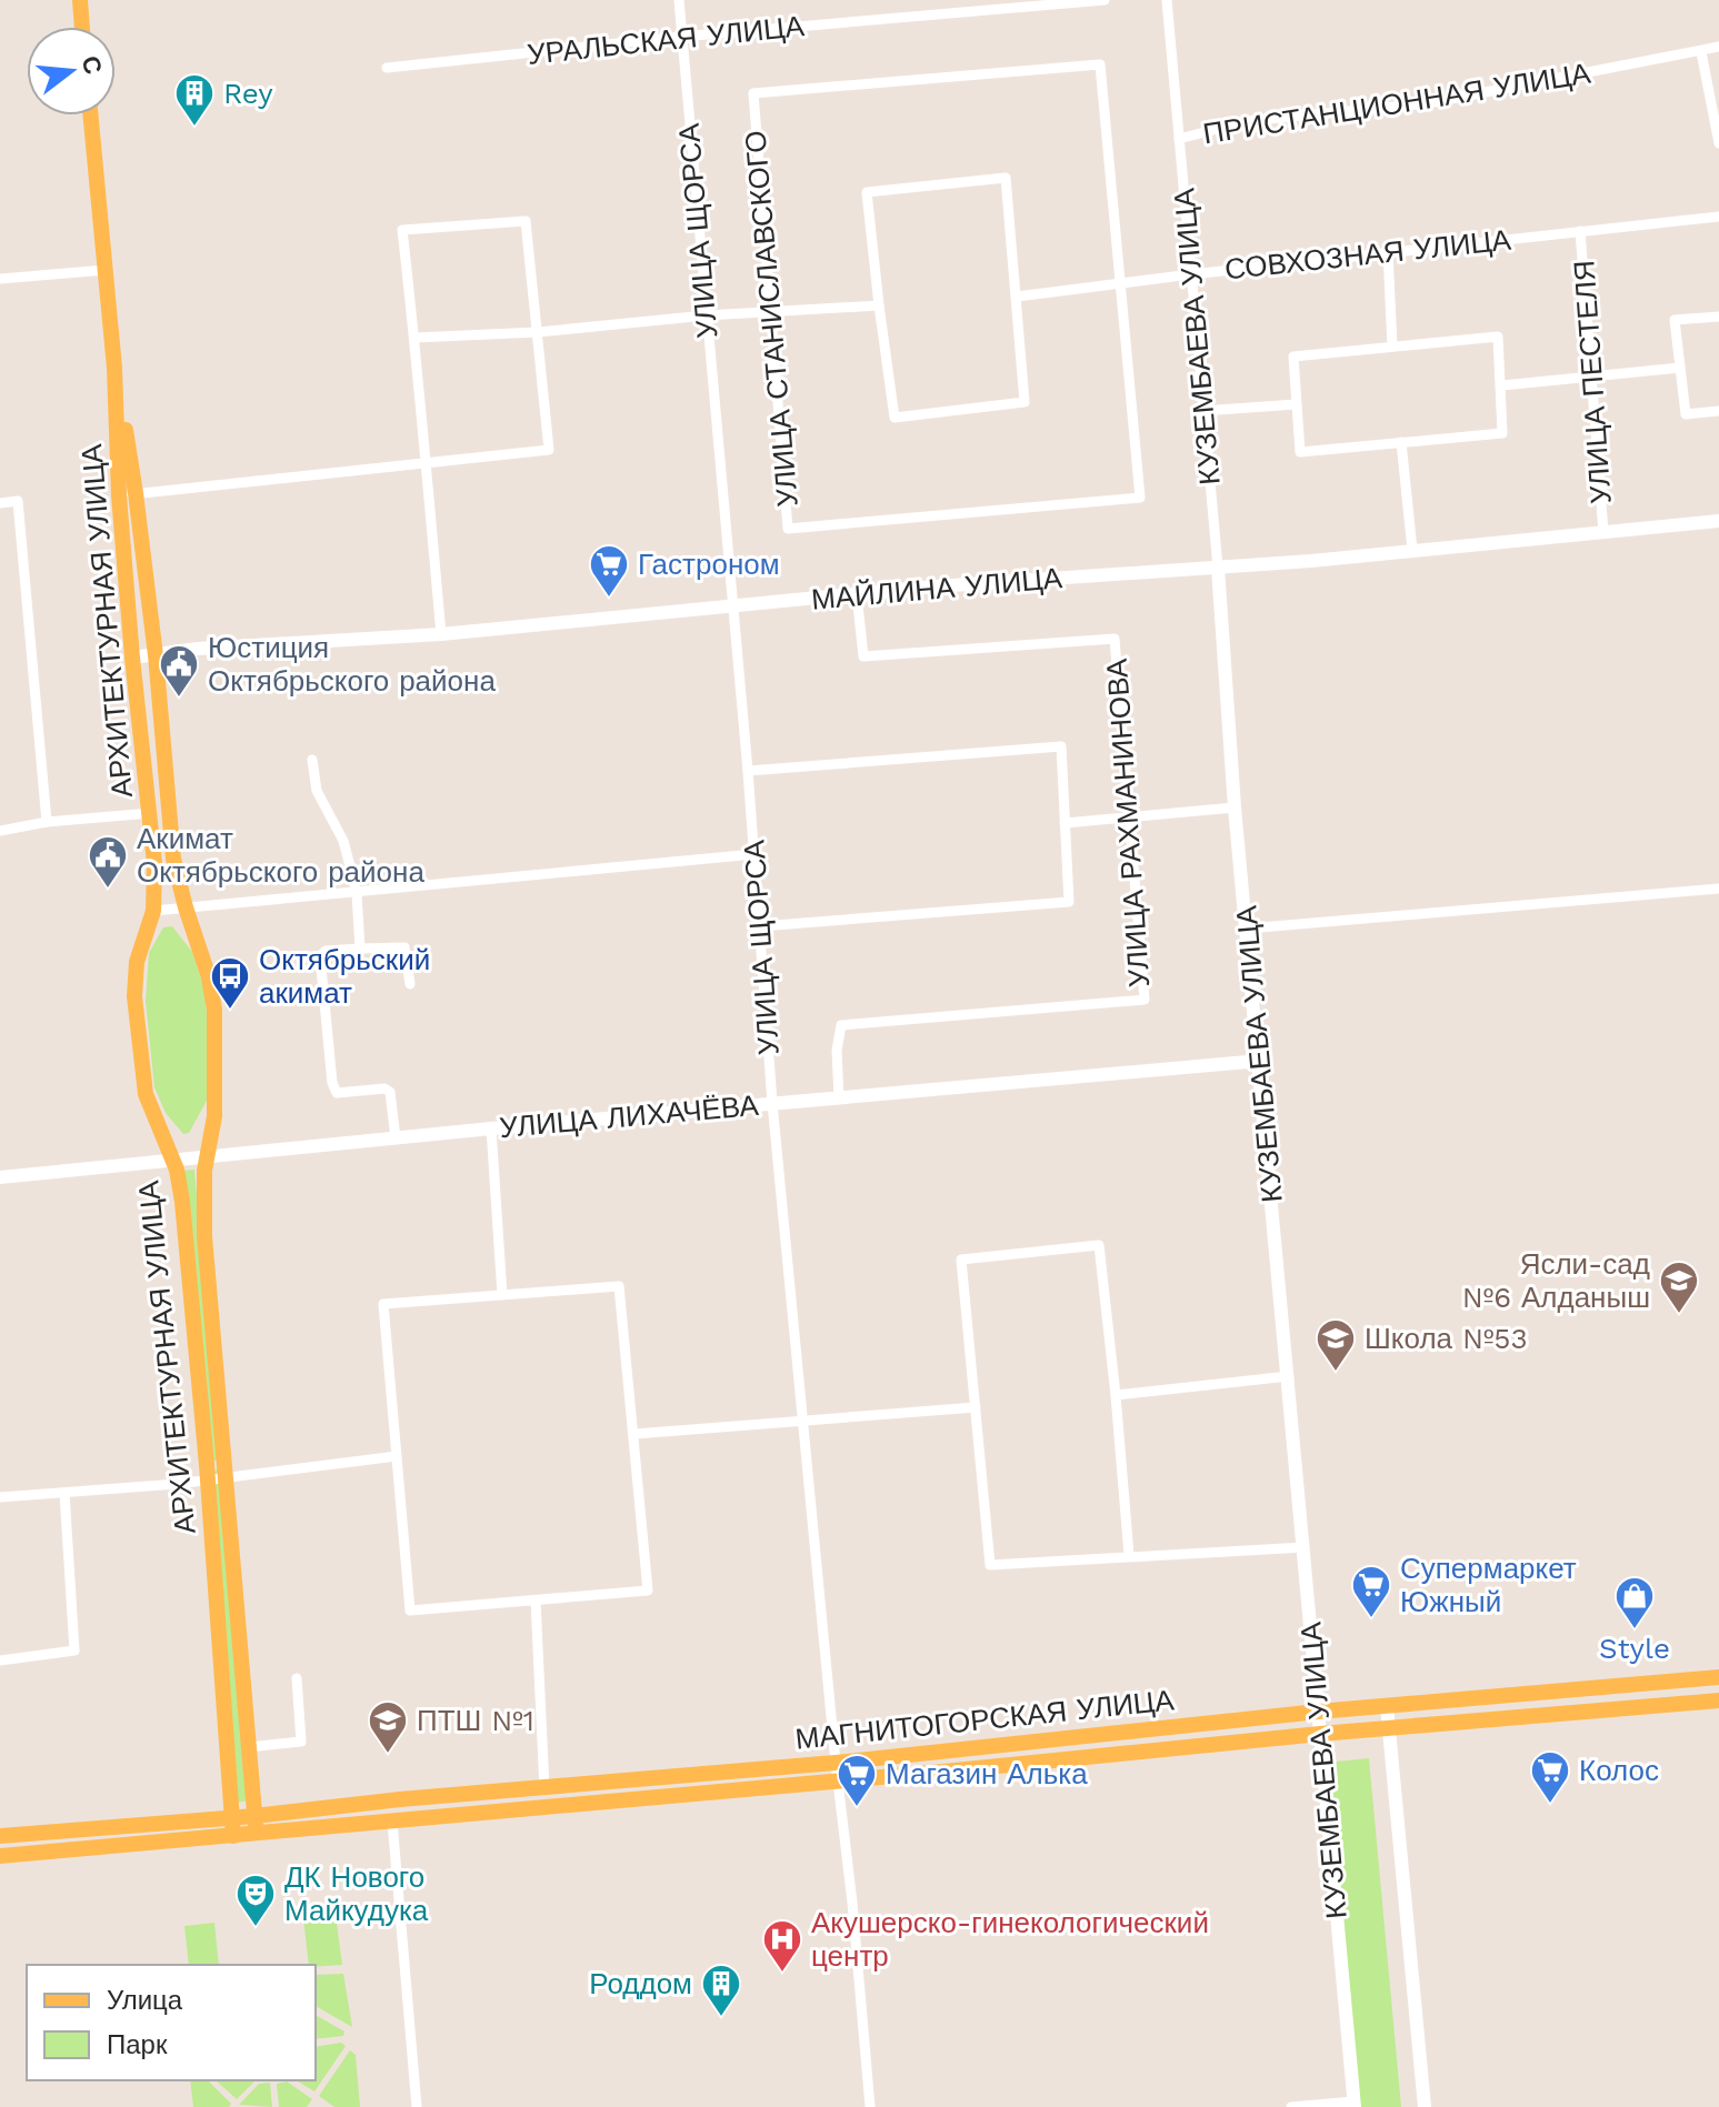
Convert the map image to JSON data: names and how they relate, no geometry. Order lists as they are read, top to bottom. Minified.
{"streets":{"main road":["АРХИТЕКТУРНАЯ УЛИЦА","МАГНИТОГОРСКАЯ УЛИЦА"],"street":["УРАЛЬСКАЯ УЛИЦА","ПРИСТАНЦИОННАЯ УЛИЦА","УЛИЦА ЩОРСА","СОВХОЗНАЯ УЛИЦА","УЛИЦА СТАНИСЛАВСКОГО","КУЗЕМБАЕВА УЛИЦА","УЛИЦА ПЕСТЕЛЯ","МАЙЛИНА УЛИЦА","УЛИЦА РАХМАНИНОВА","УЛИЦА ЛИХАЧЁВА"]},"crossings":[["УРАЛЬСКАЯ УЛИЦА","УЛИЦА ЩОРСА"],["ПРИСТАНЦИОННАЯ УЛИЦА","КУЗЕМБАЕВА УЛИЦА"],["УЛИЦА ЩОРСА","МАЙЛИНА УЛИЦА"],["УЛИЦА ЩОРСА","УЛИЦА ЛИХАЧЁВА"],["УЛИЦА ЩОРСА","МАГНИТОГОРСКАЯ УЛИЦА"],["СОВХОЗНАЯ УЛИЦА","УЛИЦА СТАНИСЛАВСКОГО"],["СОВХОЗНАЯ УЛИЦА","КУЗЕМБАЕВА УЛИЦА"],["СОВХОЗНАЯ УЛИЦА","УЛИЦА ПЕСТЕЛЯ"],["КУЗЕМБАЕВА УЛИЦА","МАЙЛИНА УЛИЦА"],["КУЗЕМБАЕВА УЛИЦА","УЛИЦА ЛИХАЧЁВА"],["КУЗЕМБАЕВА УЛИЦА","МАГНИТОГОРСКАЯ УЛИЦА"],["УЛИЦА ПЕСТЕЛЯ","МАЙЛИНА УЛИЦА"],["МАЙЛИНА УЛИЦА","АРХИТЕКТУРНАЯ УЛИЦА"],["МАЙЛИНА УЛИЦА","УЛИЦА РАХМАНИНОВА"],["АРХИТЕКТУРНАЯ УЛИЦА","УЛИЦА ЛИХАЧЁВА"],["АРХИТЕКТУРНАЯ УЛИЦА","МАГНИТОГОРСКАЯ УЛИЦА"],["УЛИЦА РАХМАНИНОВА","УЛИЦА ЛИХАЧЁВА"]],"places":{"building":["Rey","Роддом"],"supermarket":["Гастроном","Супермаркет Южный","Колос","Магазин Алька"],"public building":["Юстиция Октябрьского района","Акимат Октябрьского района"],"bus stop":["Октябрьский акимат"],"school or university":["Ясли-сад №6 Алданыш","Школа №53","ПТШ №1"],"shop":["Style"],"theatre":["ДК Нового Майкудука"],"hospital":["Акушерско-гинекологический центр"]},"legend":["Улица","Парк"],"north":"right"}
